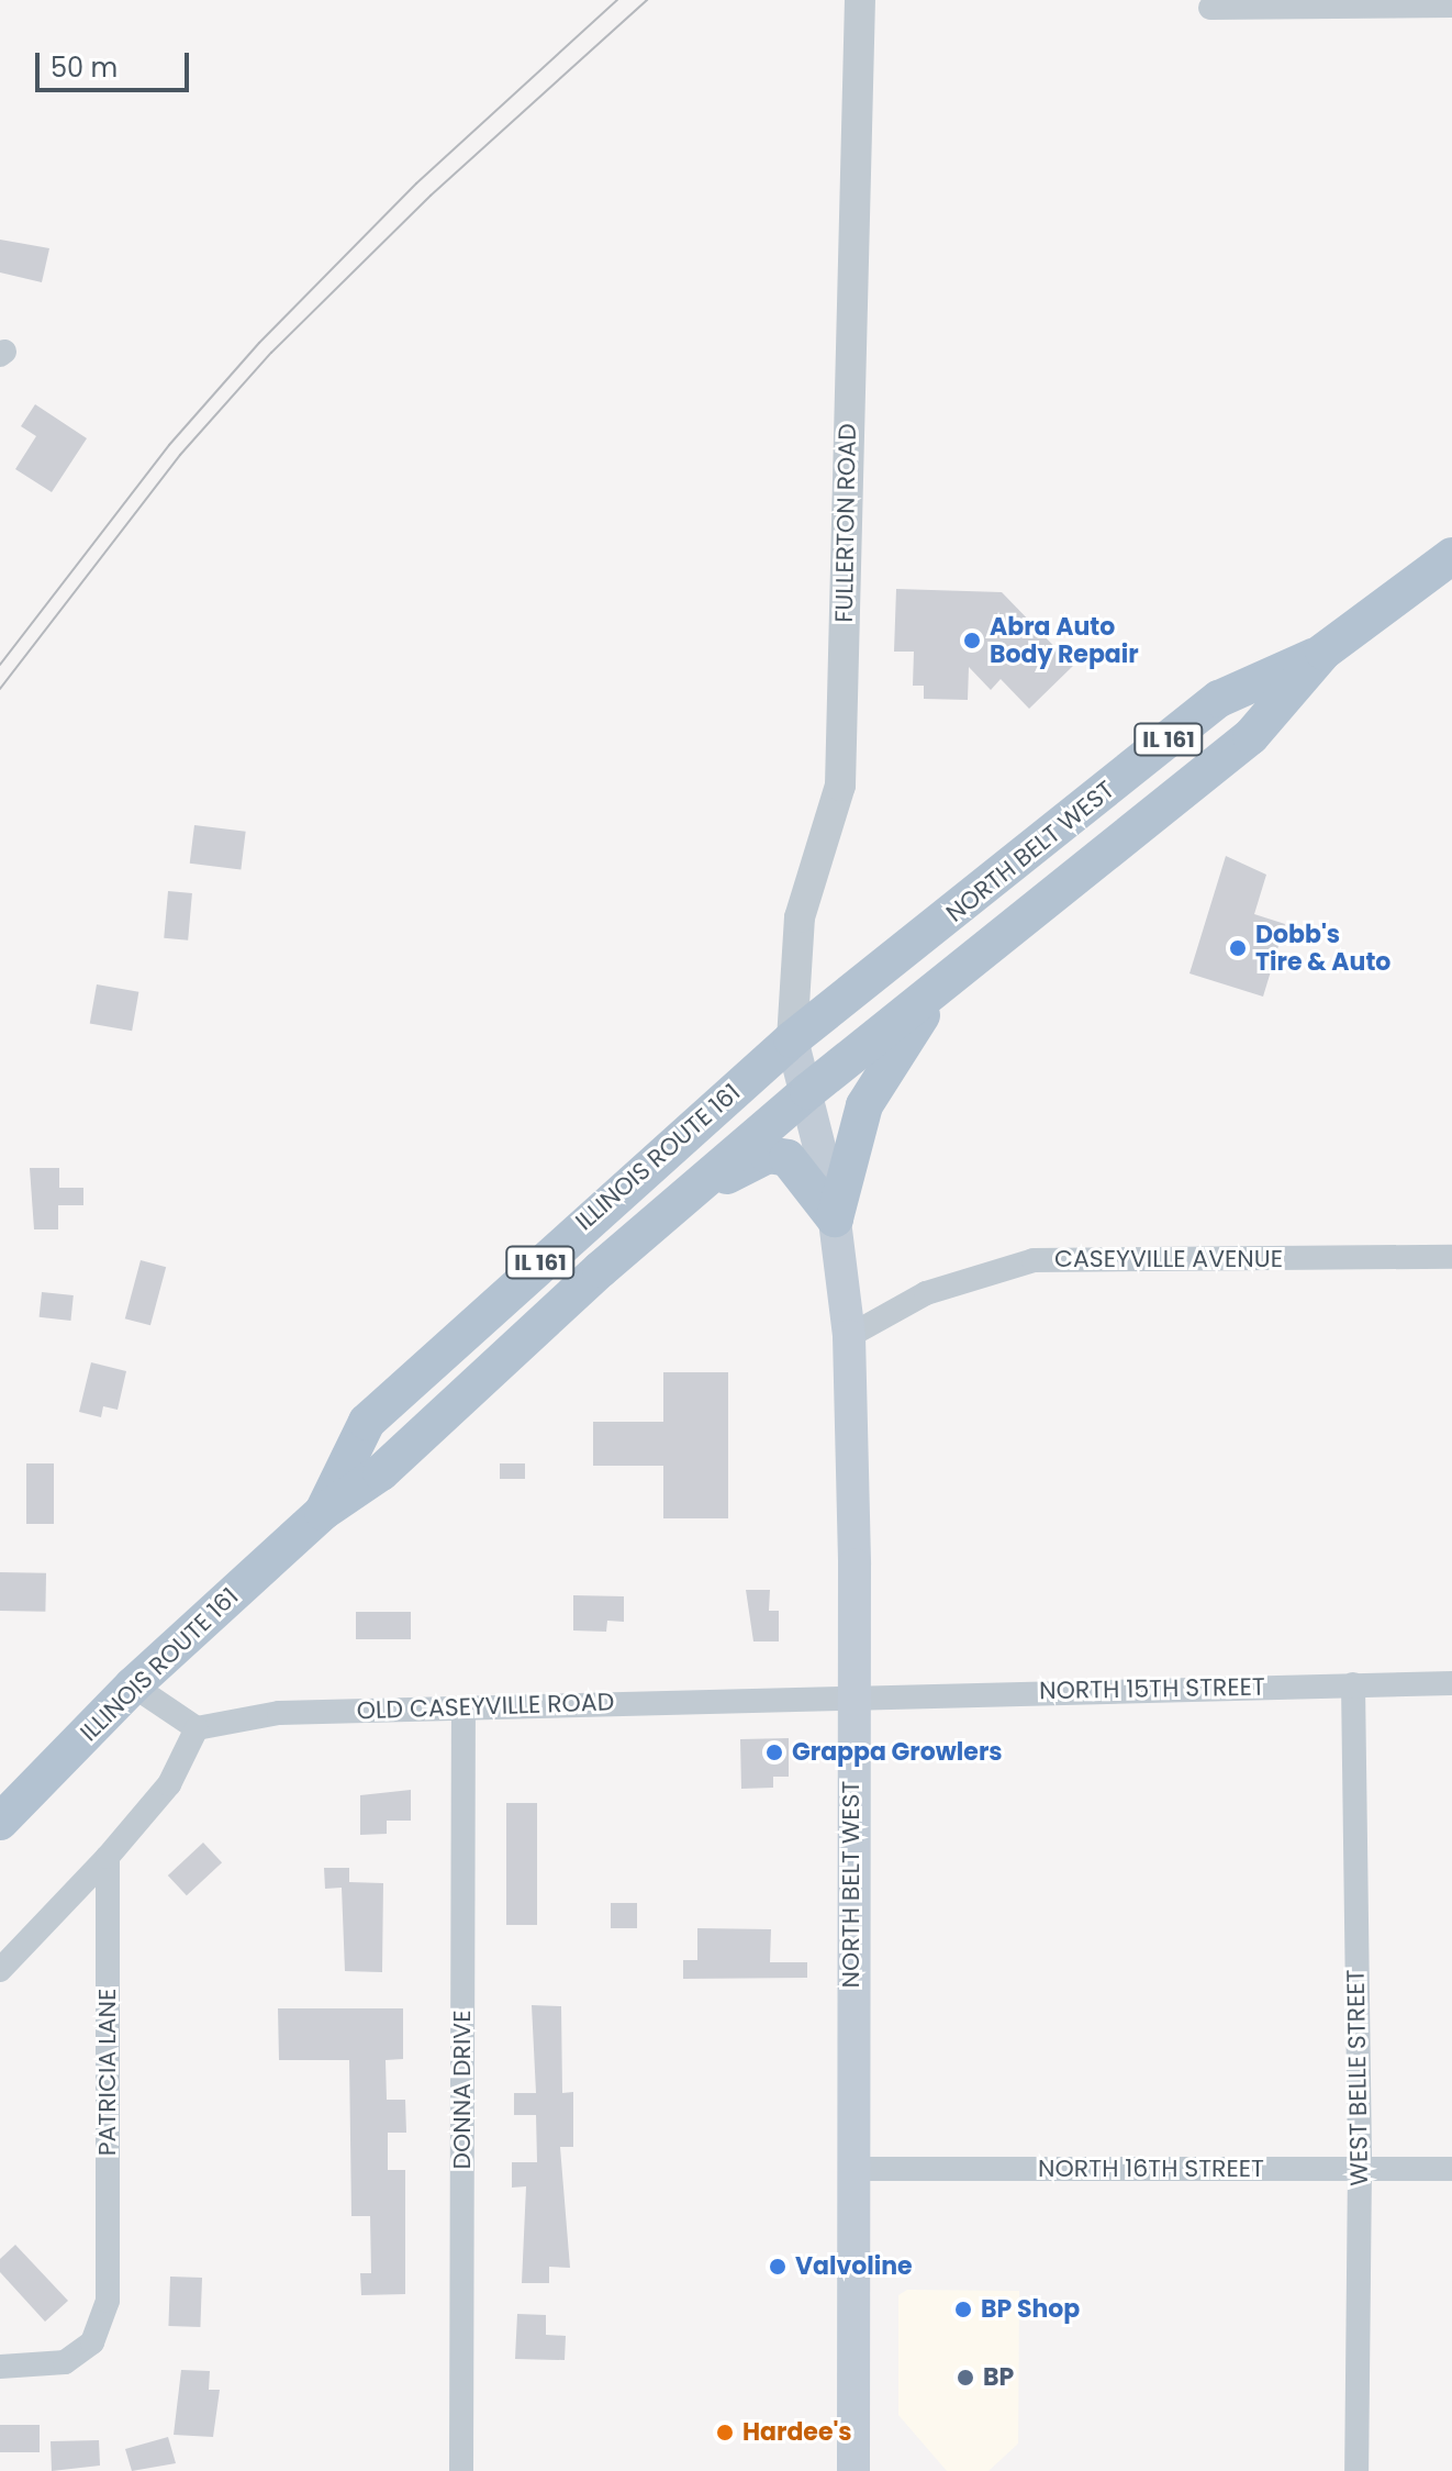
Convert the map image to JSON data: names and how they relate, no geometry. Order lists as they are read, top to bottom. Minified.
{"streets":{"main road":["IL 161","NORTH BELT WEST","ILLINOIS ROUTE 161"],"street":["FULLERTON ROAD","CASEYVILLE AVENUE","NORTH 15TH STREET","OLD CASEYVILLE ROAD","PATRICIA LANE","WEST BELLE STREET","DONNA DRIVE","NORTH 16TH STREET"]},"crossings":[["FULLERTON ROAD","NORTH BELT WEST"],["FULLERTON ROAD","ILLINOIS ROUTE 161"],["NORTH BELT WEST","ILLINOIS ROUTE 161"],["NORTH BELT WEST","CASEYVILLE AVENUE"],["NORTH BELT WEST","NORTH 15TH STREET"],["NORTH BELT WEST","OLD CASEYVILLE ROAD"],["NORTH BELT WEST","NORTH 16TH STREET"],["NORTH 15TH STREET","OLD CASEYVILLE ROAD"],["NORTH 15TH STREET","WEST BELLE STREET"],["OLD CASEYVILLE ROAD","DONNA DRIVE"],["WEST BELLE STREET","NORTH 16TH STREET"]],"places":["Abra Auto Body Repair","Dobb's Tire & Auto","Grappa Growlers","Valvoline","BP Shop","BP","Hardee's"],"scale_bar":"50 m"}
